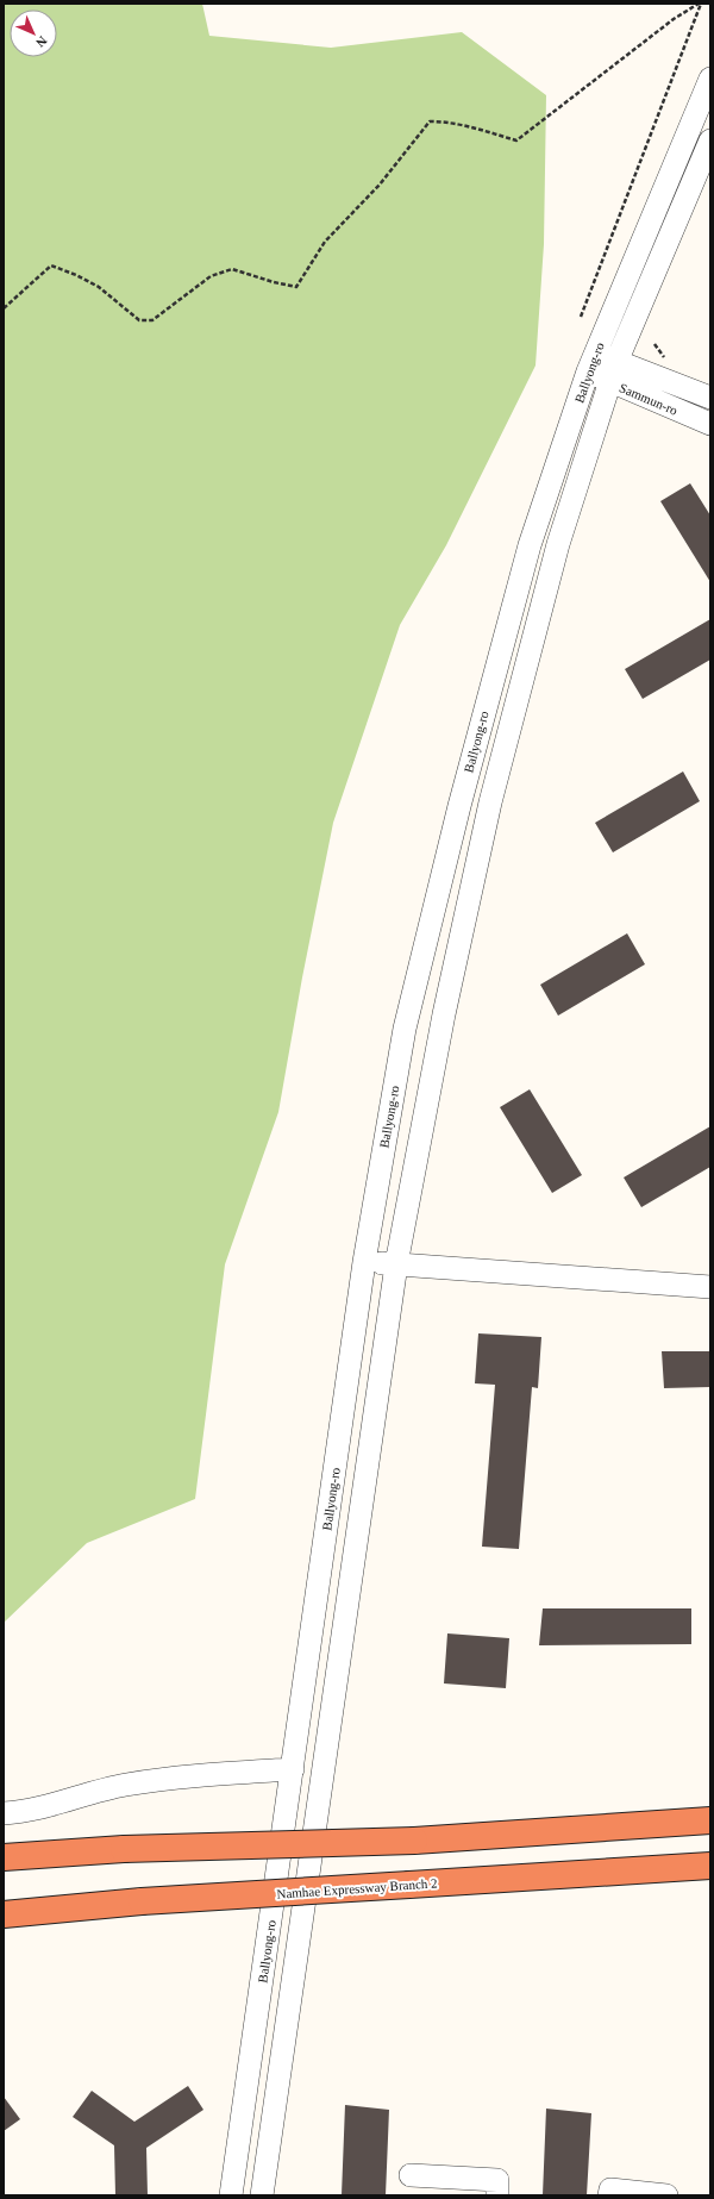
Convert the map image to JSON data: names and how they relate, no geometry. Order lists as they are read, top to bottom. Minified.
{"streets":{"highway":["Namhae Expressway Branch 2"],"street":["Ballyong-ro","Sammun-ro"]},"crossings":[["Ballyong-ro","Sammun-ro"]],"north":"bottom right"}
